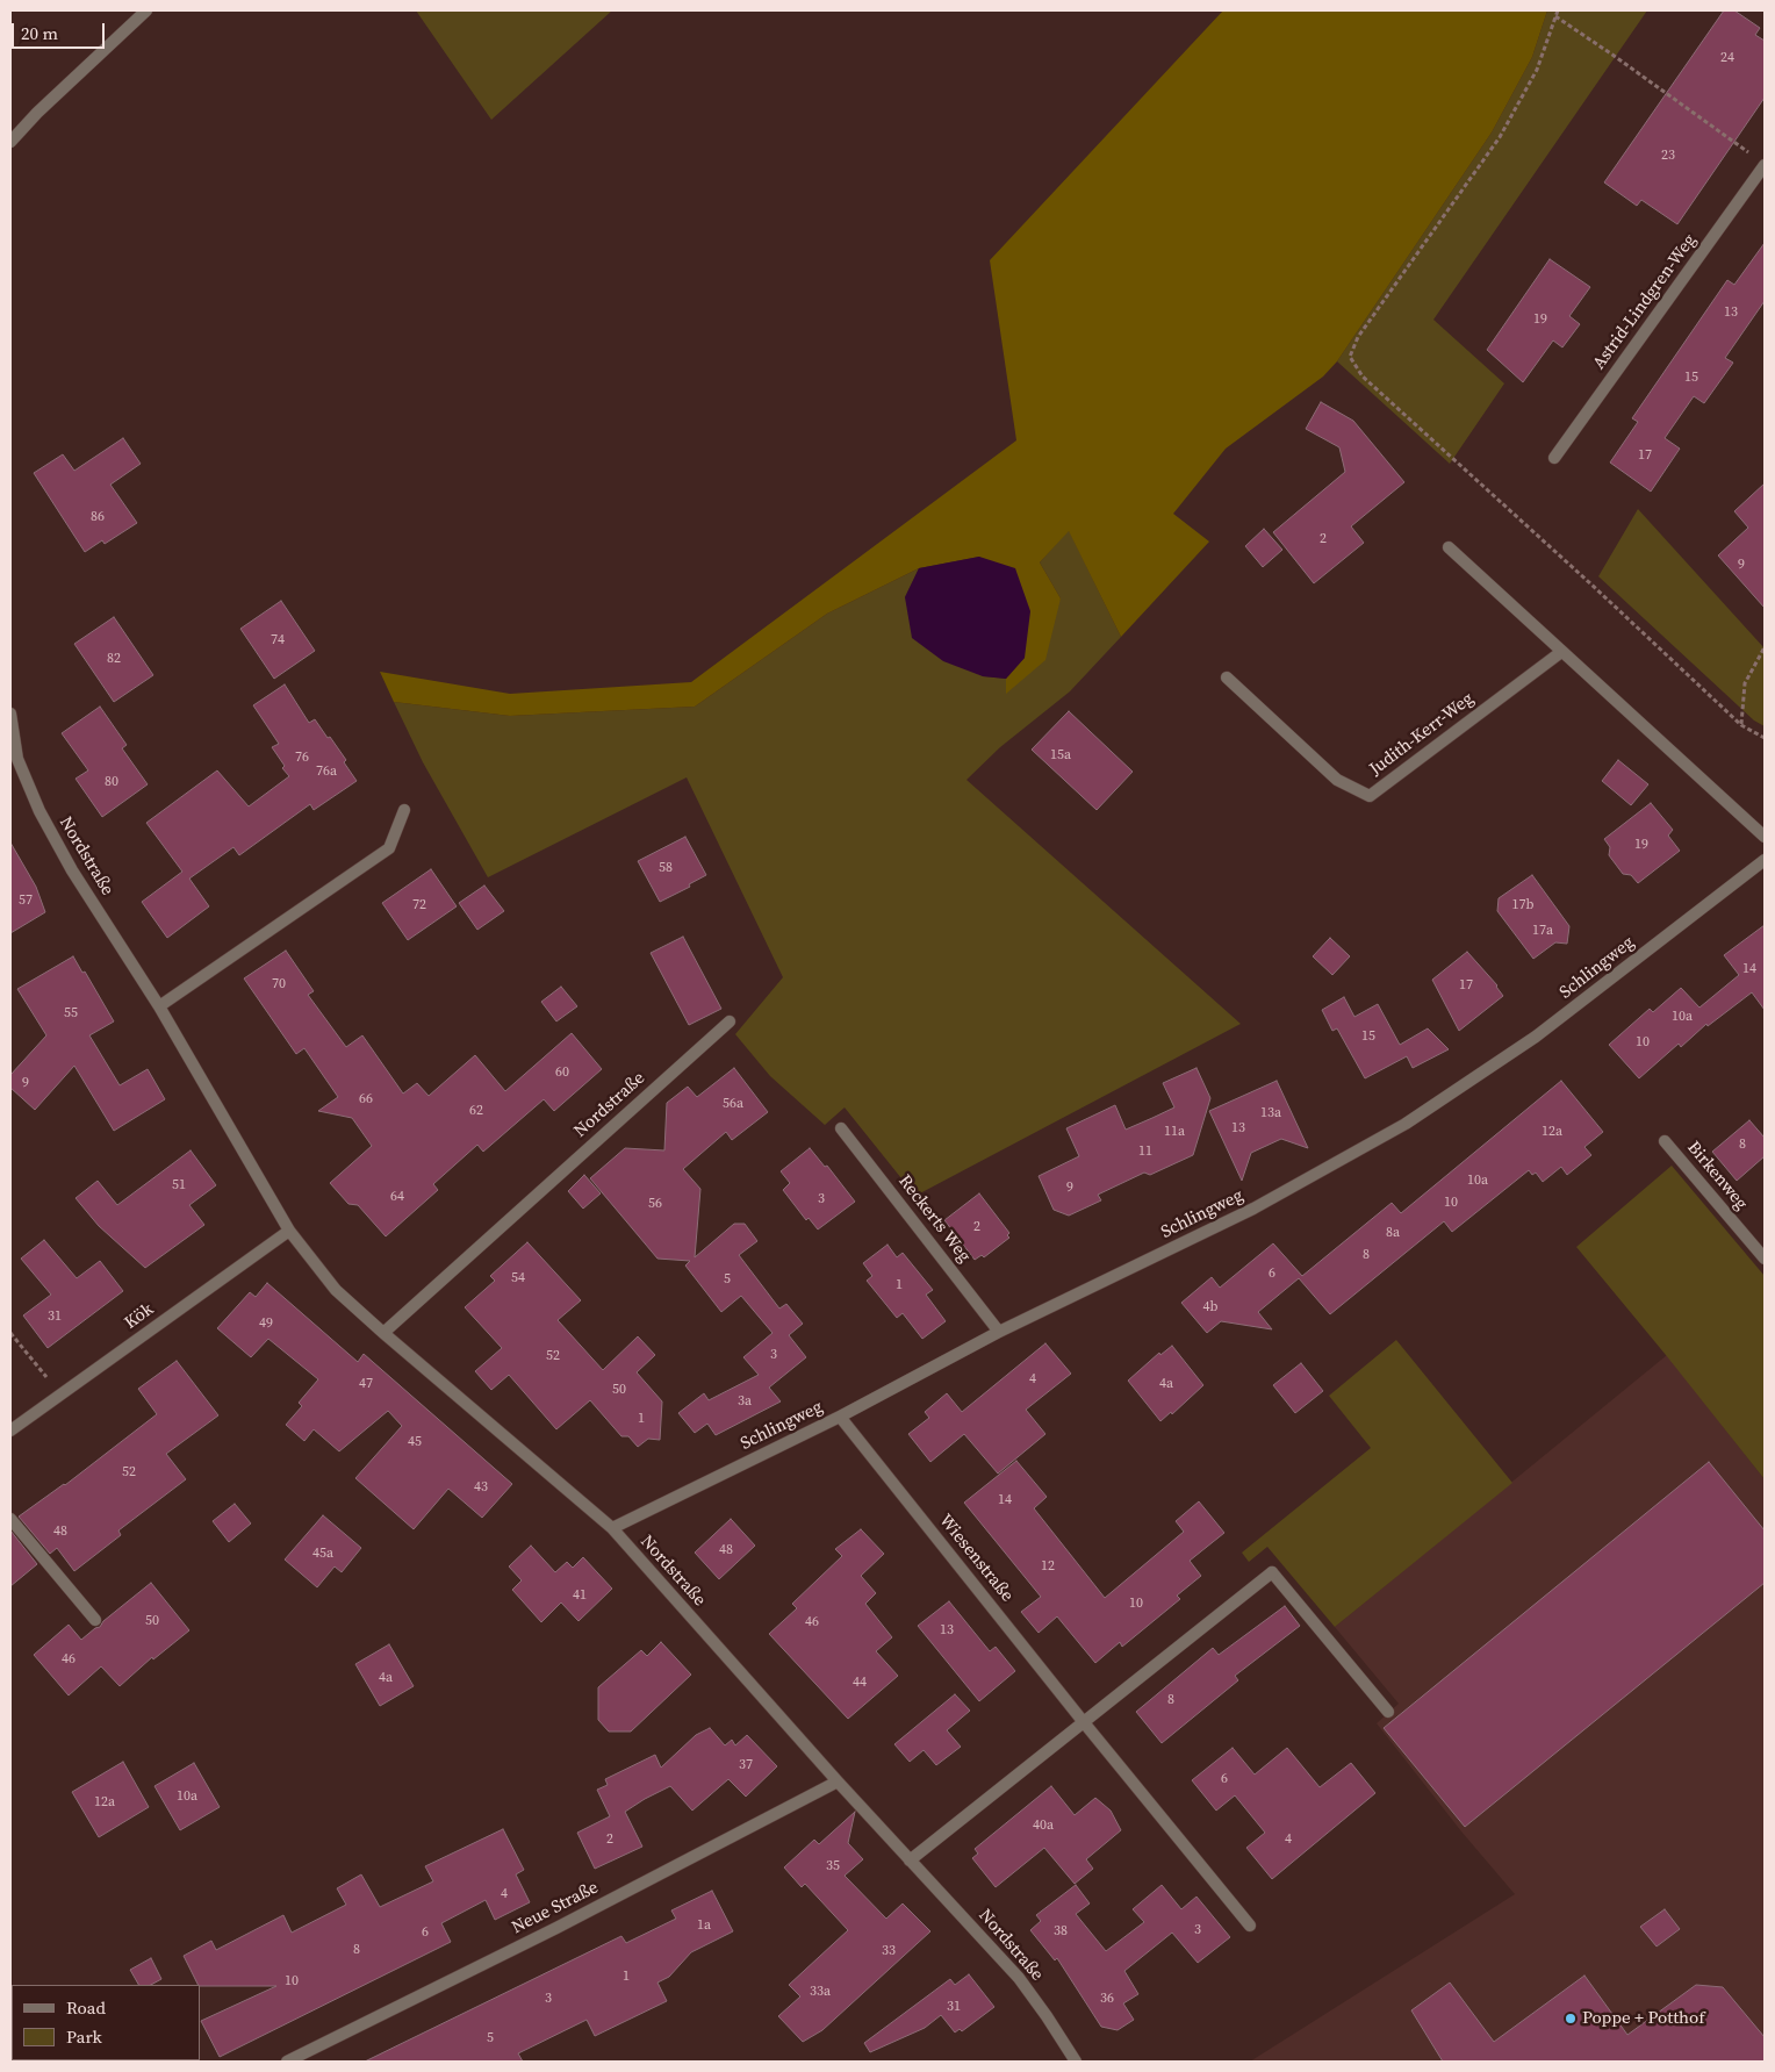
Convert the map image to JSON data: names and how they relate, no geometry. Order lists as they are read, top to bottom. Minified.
{"streets":{"street":["Astrid-Lindgren-Weg","Judith-Kerr-Weg","Nordstraße","Schlingweg","Birkenweg","Reckerts Weg","Kök","Wiesenstraße","Neue Straße"]},"crossings":[["Nordstraße","Schlingweg"],["Nordstraße","Kök"],["Nordstraße","Neue Straße"],["Schlingweg","Reckerts Weg"],["Schlingweg","Wiesenstraße"]],"places":["Poppe + Potthof"],"house_numbers":["24","23","13","19","15","17","86","2","9","74","82","15a","76","76a","80","19","58","57","72","17b","17a","14","70","17","55","10a","15","10","60","9","66","56a","62","13a","13","11a","12a","8","11","10a","51","9","64","3","10","56","2","8a","8","6","54","5","1","4b","31","49","3","52","4","47","4a","50","3a","1","45","52","43","14","48","48","45a","12","41","10","50","46","13","46","4a","44","8","37","6","10a","12a","40a","2","4","35","4","1a","3","38","6","8","33","1","10","33a","3","36","31","5"],"legend":["Road","Park"],"scale_bar":"20 m"}
